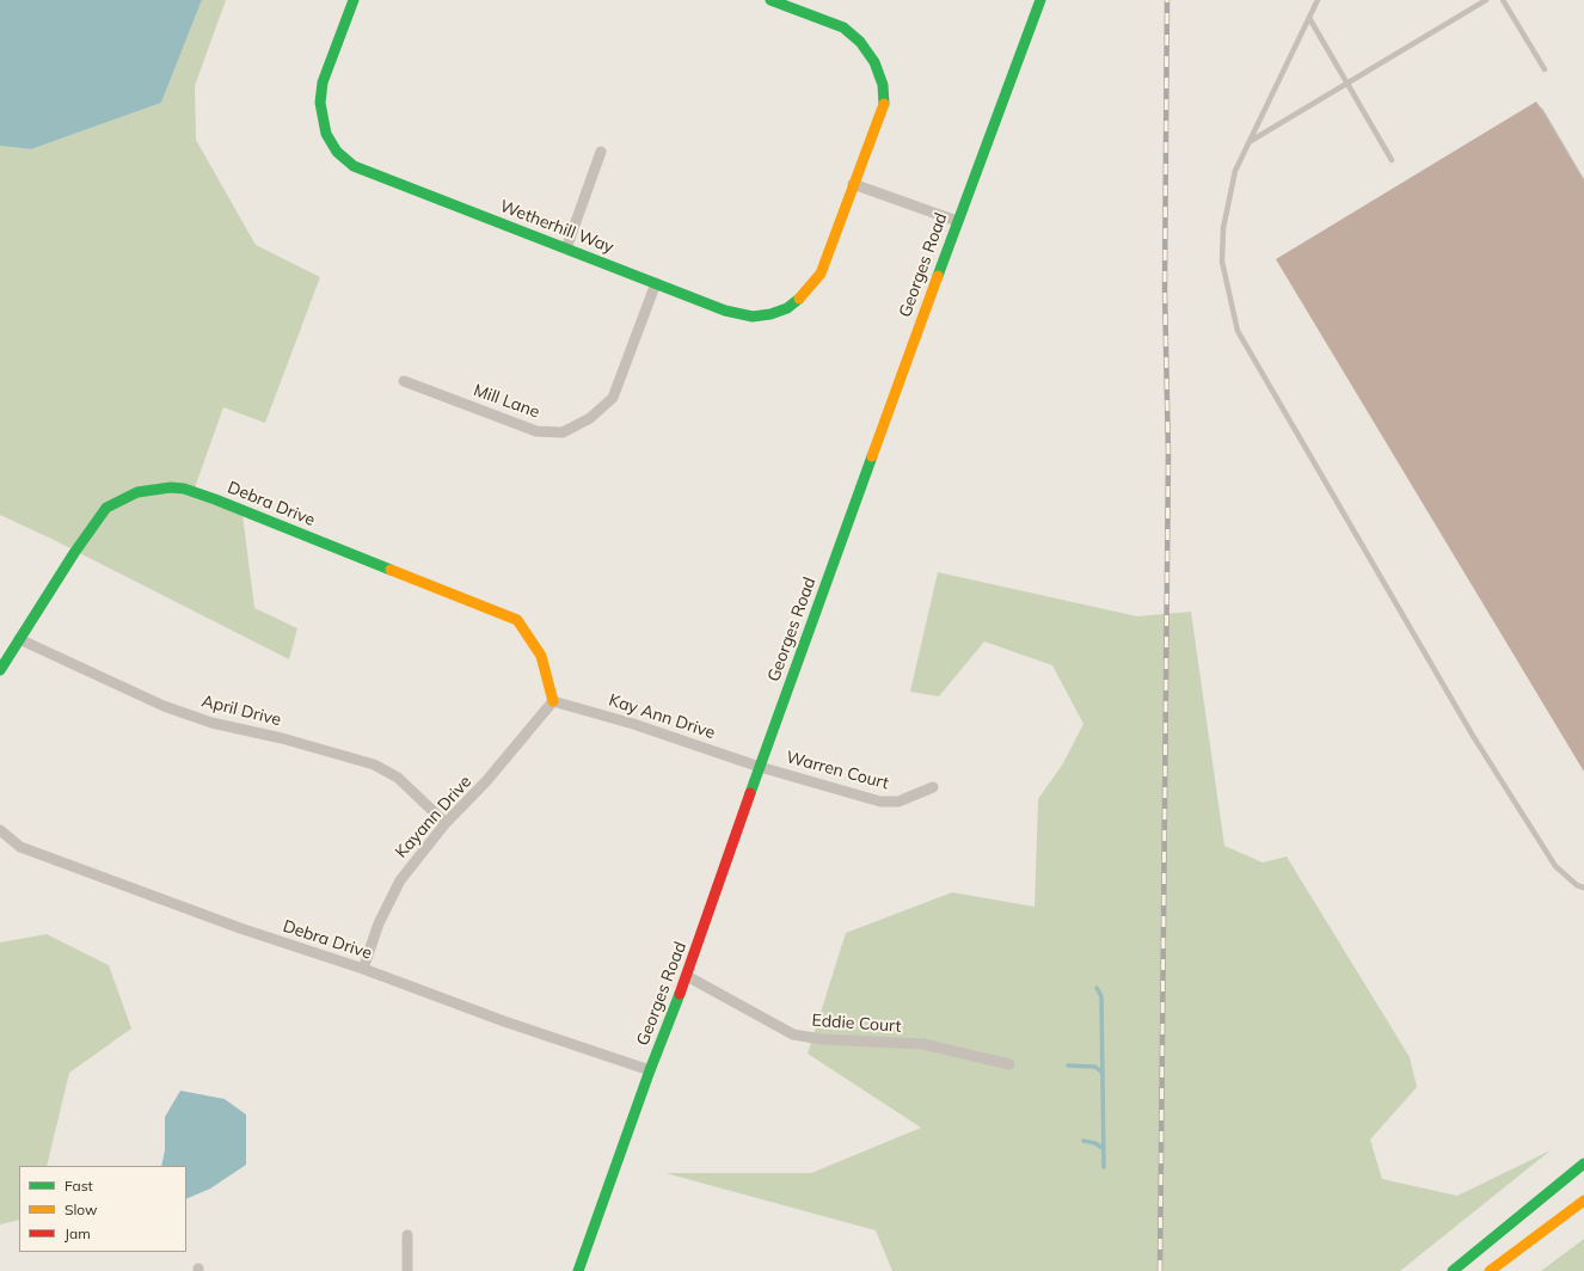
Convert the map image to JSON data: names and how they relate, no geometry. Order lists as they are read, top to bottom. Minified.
{"streets":{"main road":["Wetherhill Way","Georges Road","Debra Drive"],"street":["Mill Lane","April Drive","Kay Ann Drive","Warren Court","Kayann Drive","Eddie Court"]},"crossings":[["Wetherhill Way","Mill Lane"],["Georges Road","Debra Drive"],["Georges Road","Kay Ann Drive"],["Georges Road","Warren Court"],["Georges Road","Eddie Court"],["Debra Drive","April Drive"],["Debra Drive","Kay Ann Drive"],["Debra Drive","Kayann Drive"],["April Drive","Kayann Drive"],["Kay Ann Drive","Warren Court"],["Kay Ann Drive","Kayann Drive"]],"legend":["Fast","Slow","Jam"]}
